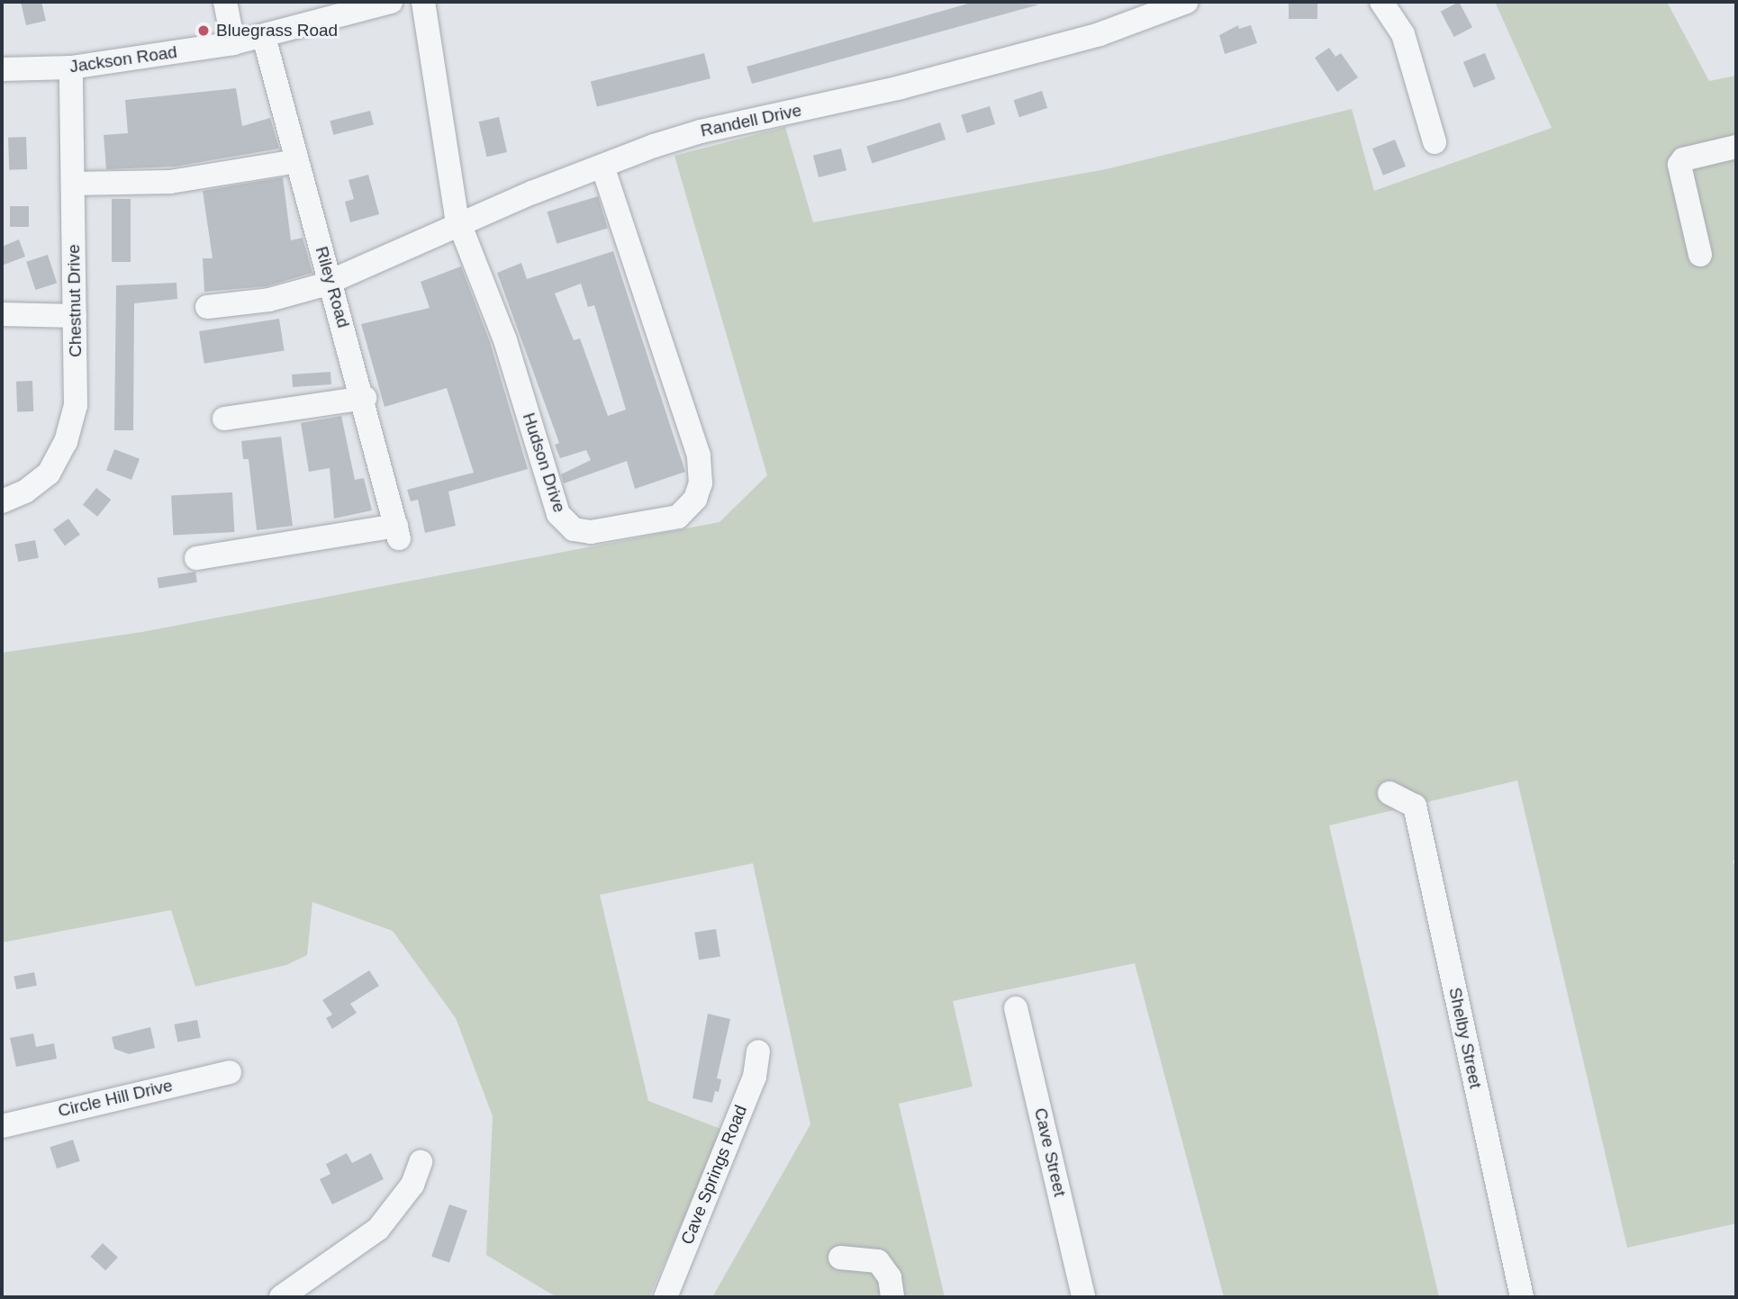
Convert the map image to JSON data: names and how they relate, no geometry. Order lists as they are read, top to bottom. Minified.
{"streets":{"street":["Jackson Road","Randell Drive","Riley Road","Chestnut Drive","Hudson Drive","Shelby Street","Circle Hill Drive","Cave Street","Cave Springs Road"]},"crossings":[["Jackson Road","Riley Road"],["Jackson Road","Chestnut Drive"],["Randell Drive","Riley Road"],["Randell Drive","Hudson Drive"]],"places":["Bluegrass Road"]}
